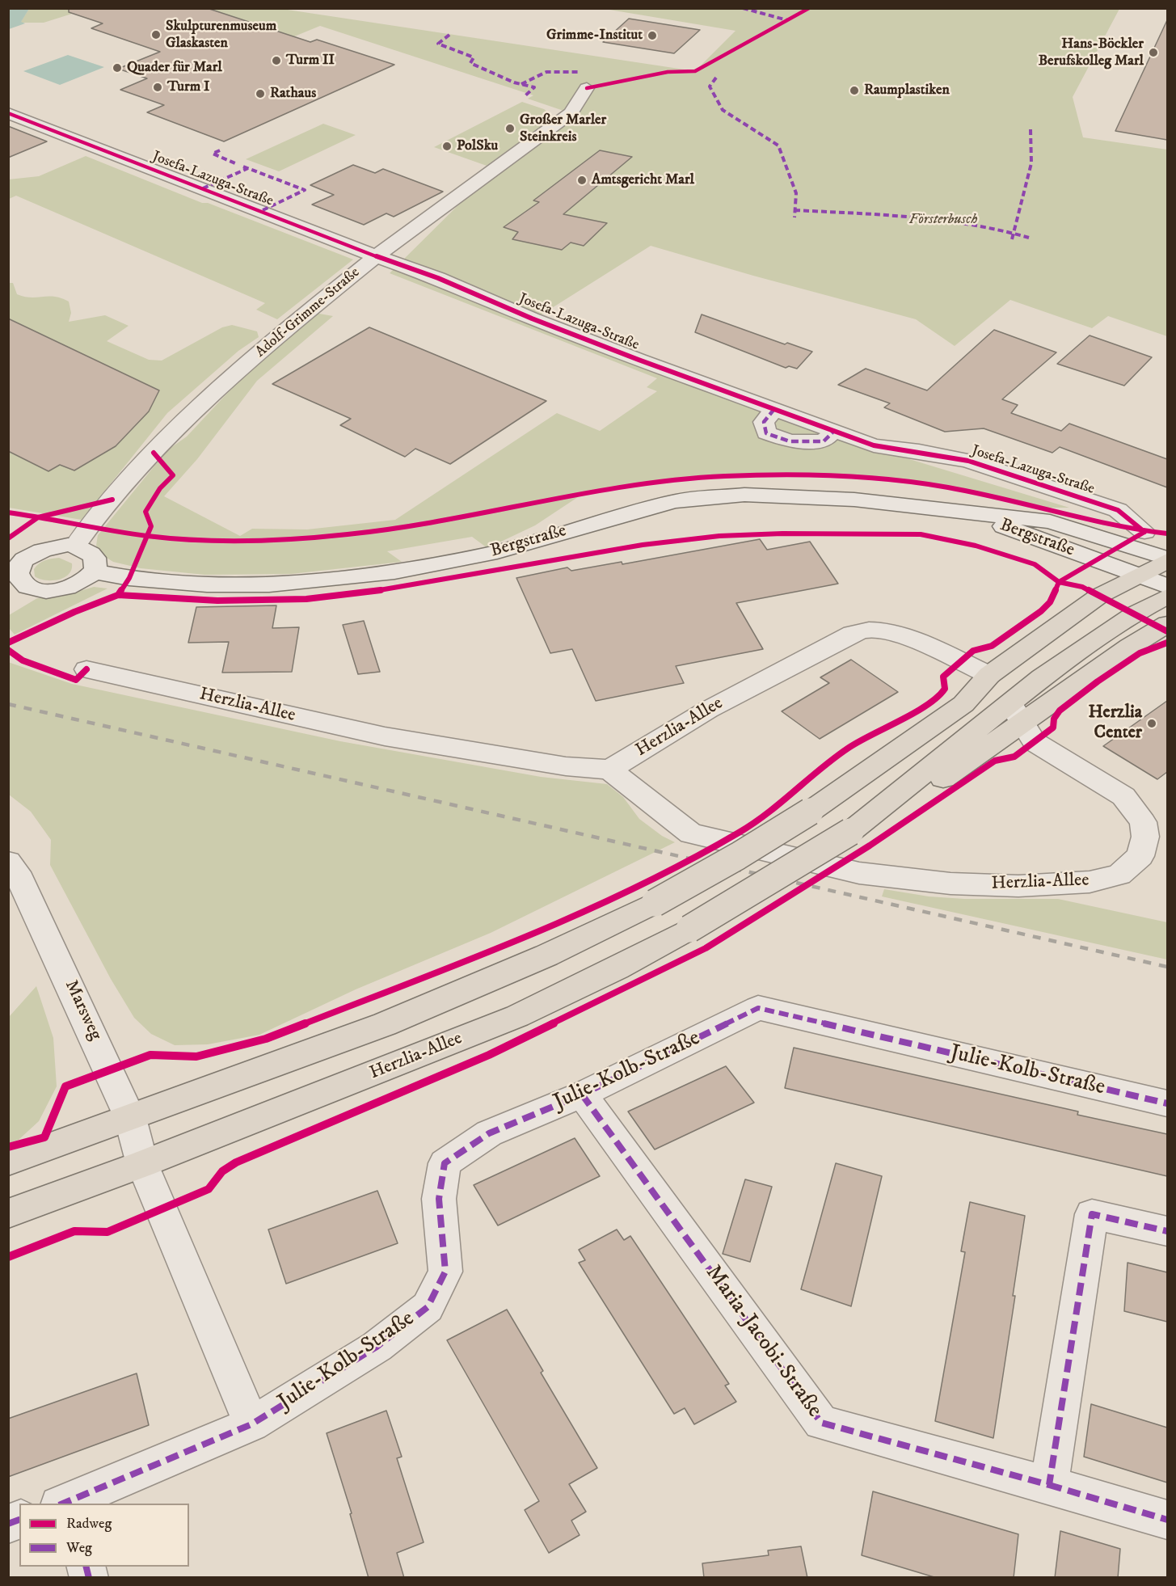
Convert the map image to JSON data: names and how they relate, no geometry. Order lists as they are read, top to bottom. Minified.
{"streets":{"main road":["Herzlia-Allee"],"street":["Josefa-Lazuga-Straße","Adolf-Grimme-Straße","Bergstraße","Marsweg","Julie-Kolb-Straße","Maria-Jacobi-Straße"]},"crossings":[["Josefa-Lazuga-Straße","Adolf-Grimme-Straße"],["Herzlia-Allee","Marsweg"],["Marsweg","Julie-Kolb-Straße"],["Julie-Kolb-Straße","Maria-Jacobi-Straße"]],"parks":["Försterbusch"],"places":["Skulpturenmuseum Glaskasten","Grimme-Institut","Hans-Böckler Berufskolleg Marl","Turm II","Quader für Marl","Turm I","Raumplastiken","Rathaus","Großer Marler Steinkreis","PolSku","Amtsgericht Marl","Herzlia Center"],"legend":["Radweg","Weg"]}
